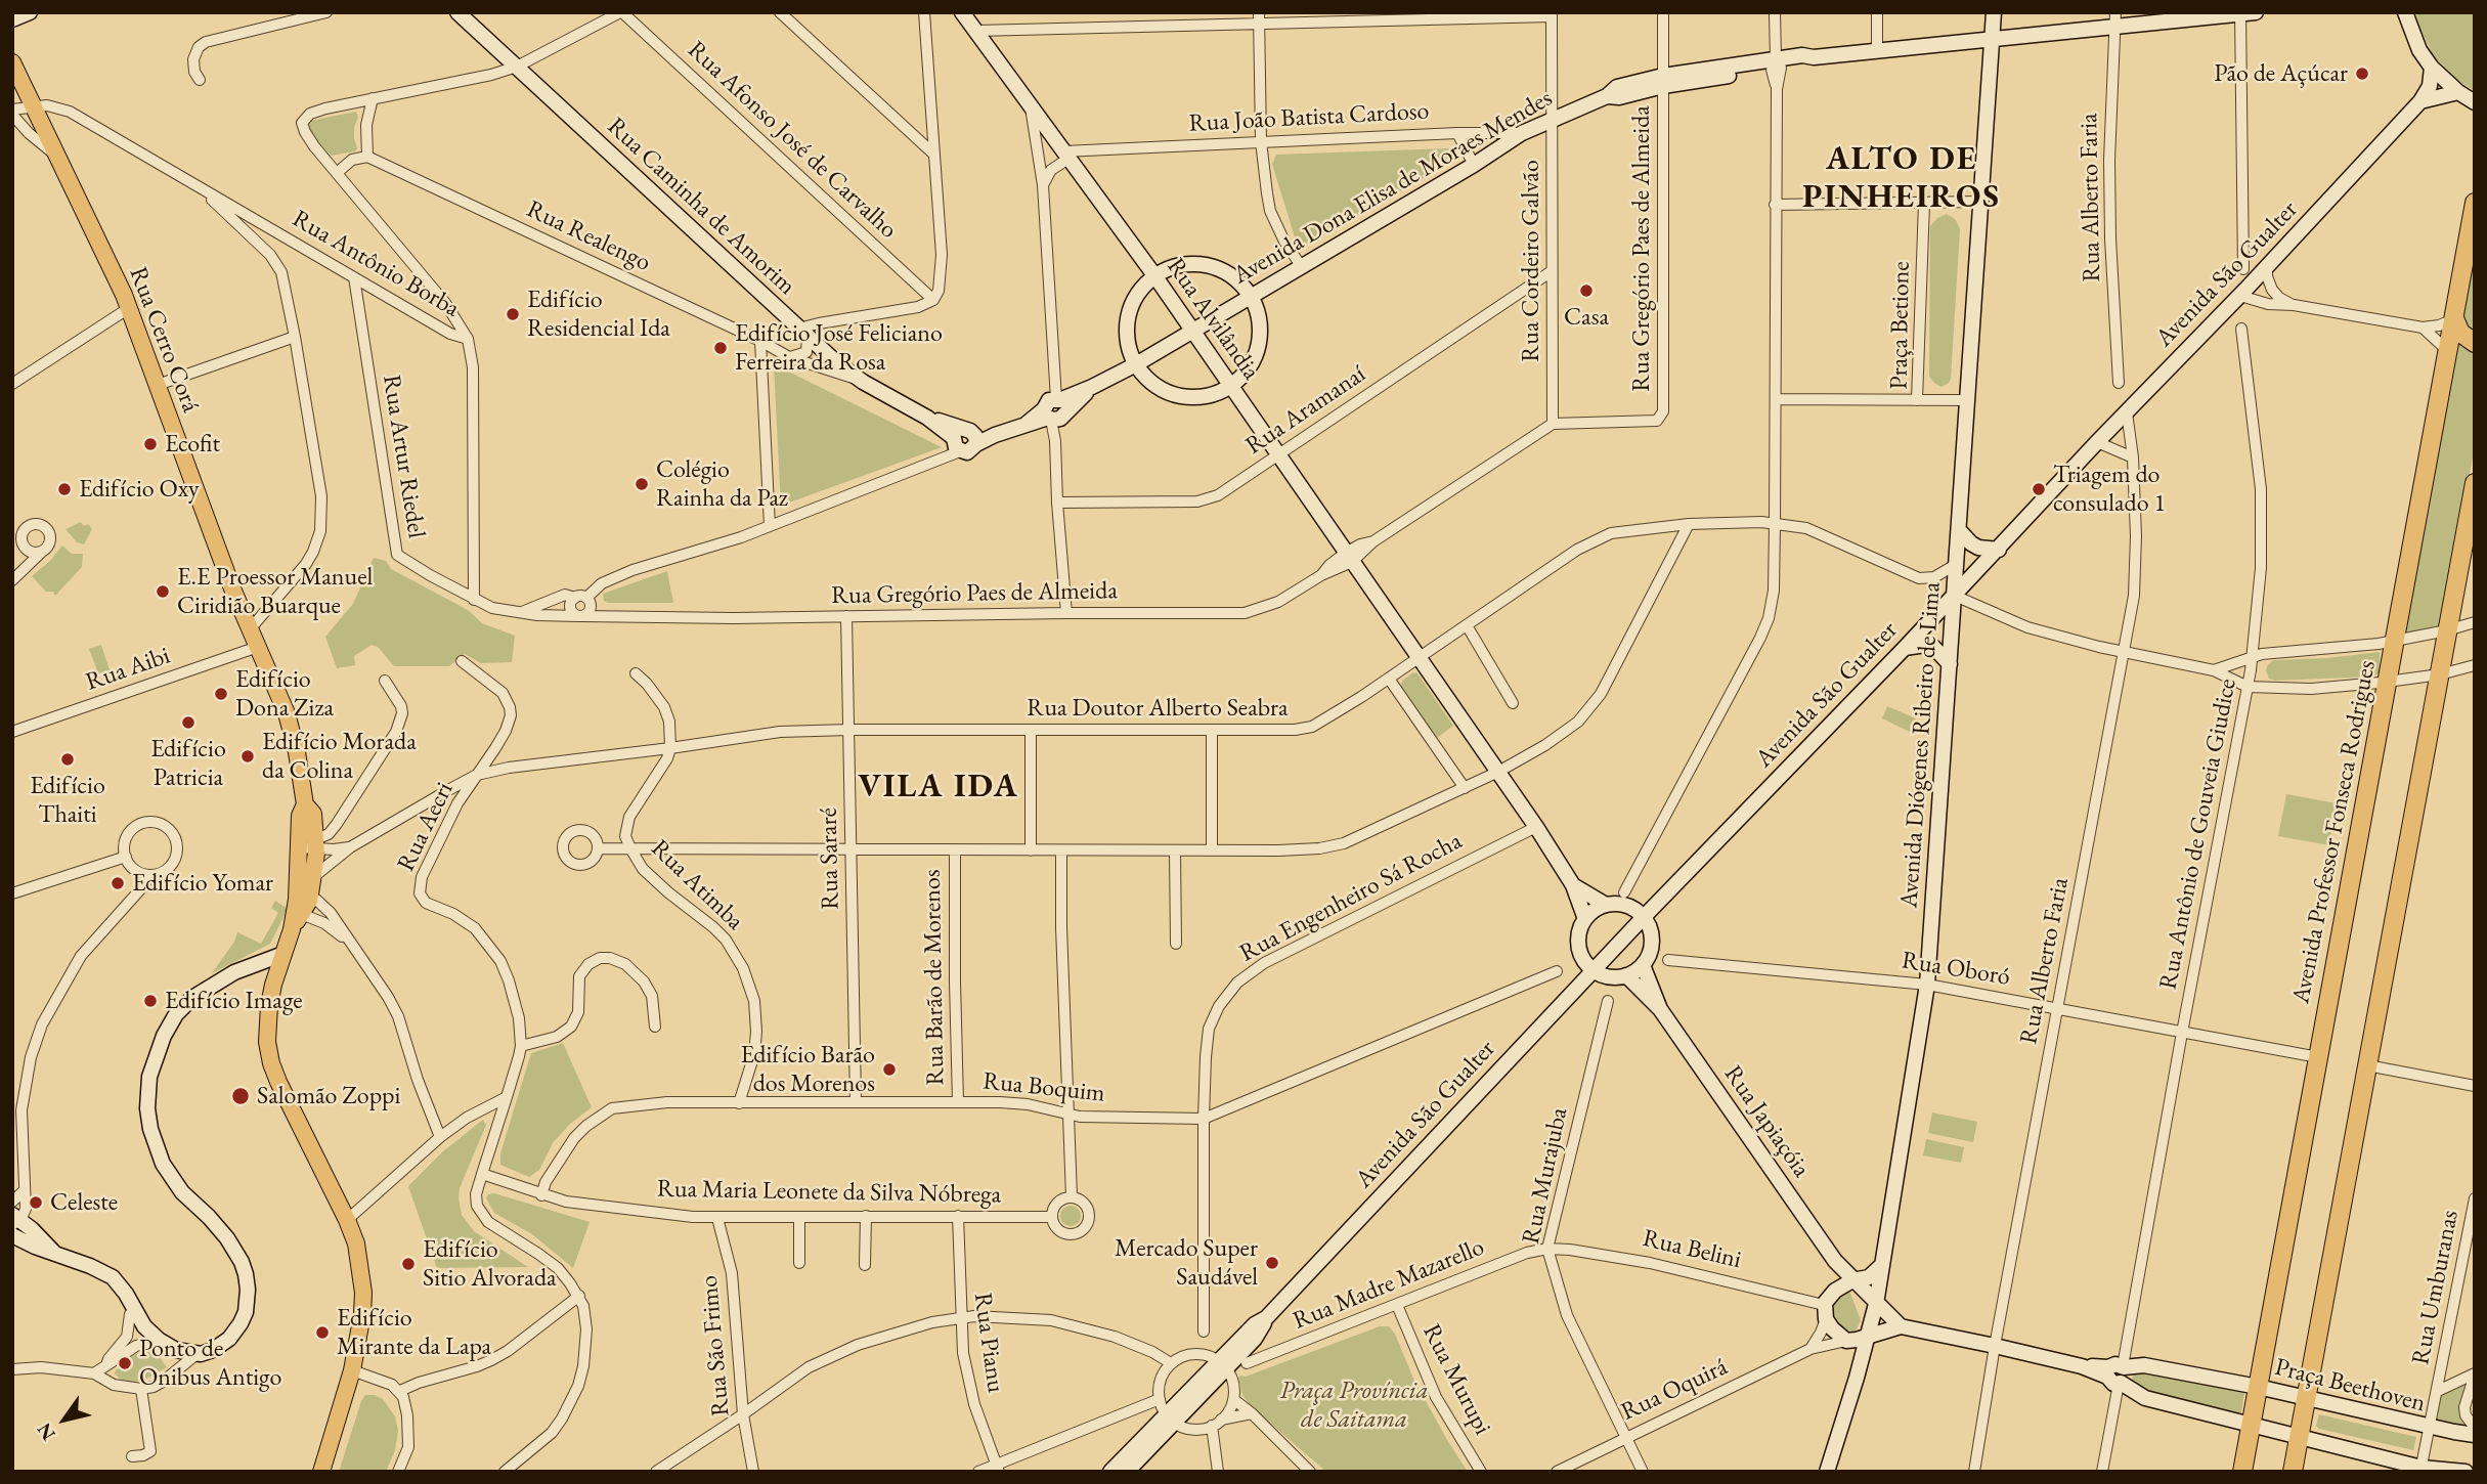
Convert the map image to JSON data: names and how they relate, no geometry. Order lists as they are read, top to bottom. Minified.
{"streets":{"highway":["Avenida Professor Fonseca Rodrigues"],"main road":["Rua Cerro Corá"],"street":["Rua João Batista Cardoso","Rua Afonso José de Carvalho","Avenida Dona Elisa de Moraes Mendes","Rua Alberto Faria","Rua Caminha de Amorim","Rua Realengo","Rua Gregório Paes de Almeida","Rua Cordeiro Galvão","Rua Antônio Borba","Avenida São Gualter","Rua Alvilândia","Praça Betione","Rua Aramanaí","Rua Artur Riedel","Rua Aibi","Rua Doutor Alberto Seabra","Avenida Diógenes Ribeiro de Lima","Rua Aecri","Rua Antônio de Gouveia Giudice","Rua Sararé","Rua Atimba","Rua Engenheiro Sá Rocha","Rua Oboró","Rua Barão de Morenos","Rua Boquim","Rua Japiaçóia","Rua Murajuba","Rua Maria Leonete da Silva Nóbrega","Rua Belini","Rua Madre Mazarello","Rua Umburanas","Rua Pianu","Rua São Frimo","Rua Murupi","Praça Beethoven","Rua Oquirá"]},"crossings":[["Rua João Batista Cardoso","Avenida Dona Elisa de Moraes Mendes"],["Rua João Batista Cardoso","Rua Alvilândia"],["Avenida Dona Elisa de Moraes Mendes","Rua Alberto Faria"],["Avenida Dona Elisa de Moraes Mendes","Rua Caminha de Amorim"],["Avenida Dona Elisa de Moraes Mendes","Rua Gregório Paes de Almeida"],["Avenida Dona Elisa de Moraes Mendes","Rua Cordeiro Galvão"],["Avenida Dona Elisa de Moraes Mendes","Rua Alvilândia"],["Avenida Dona Elisa de Moraes Mendes","Avenida Diógenes Ribeiro de Lima"],["Rua Alberto Faria","Avenida São Gualter"],["Rua Alberto Faria","Rua Oboró"],["Rua Caminha de Amorim","Rua Realengo"],["Rua Gregório Paes de Almeida","Rua Cordeiro Galvão"],["Rua Gregório Paes de Almeida","Rua Antônio Borba"],["Rua Gregório Paes de Almeida","Rua Alvilândia"],["Rua Gregório Paes de Almeida","Rua Artur Riedel"],["Rua Gregório Paes de Almeida","Rua Sararé"],["Rua Cordeiro Galvão","Rua Aramanaí"],["Rua Antônio Borba","Rua Cerro Corá"],["Rua Antônio Borba","Rua Artur Riedel"],["Avenida São Gualter","Avenida Diógenes Ribeiro de Lima"],["Rua Alvilândia","Rua Aramanaí"],["Rua Alvilândia","Rua Doutor Alberto Seabra"],["Praça Betione","Avenida Diógenes Ribeiro de Lima"],["Rua Cerro Corá","Rua Aibi"],["Rua Cerro Corá","Rua Doutor Alberto Seabra"],["Rua Doutor Alberto Seabra","Avenida Diógenes Ribeiro de Lima"],["Rua Doutor Alberto Seabra","Rua Aecri"],["Rua Doutor Alberto Seabra","Rua Sararé"],["Rua Doutor Alberto Seabra","Rua Atimba"],["Avenida Diógenes Ribeiro de Lima","Rua Oboró"],["Avenida Diógenes Ribeiro de Lima","Rua Japiaçóia"],["Avenida Diógenes Ribeiro de Lima","Rua Belini"],["Avenida Diógenes Ribeiro de Lima","Rua Oquirá"],["Rua Aecri","Rua Maria Leonete da Silva Nóbrega"],["Avenida Professor Fonseca Rodrigues","Rua Oboró"],["Avenida Professor Fonseca Rodrigues","Praça Beethoven"],["Rua Antônio de Gouveia Giudice","Rua Oboró"],["Rua Antônio de Gouveia Giudice","Praça Beethoven"],["Rua Sararé","Rua Boquim"],["Rua Atimba","Rua Boquim"],["Rua Engenheiro Sá Rocha","Rua Boquim"],["Rua Barão de Morenos","Rua Boquim"],["Rua Boquim","Rua Maria Leonete da Silva Nóbrega"],["Rua Japiaçóia","Rua Belini"],["Rua Japiaçóia","Rua Oquirá"],["Rua Murajuba","Rua Belini"],["Rua Murajuba","Rua Madre Mazarello"],["Rua Murajuba","Rua Oquirá"],["Rua Maria Leonete da Silva Nóbrega","Rua Pianu"],["Rua Maria Leonete da Silva Nóbrega","Rua São Frimo"],["Rua Belini","Rua Madre Mazarello"],["Rua Belini","Rua Oquirá"],["Rua Madre Mazarello","Rua Murupi"],["Rua Umburanas","Praça Beethoven"]],"districts":["ALTO DE PINHEIROS","VILA IDA"],"parks":["Praça Província de Saitama"],"places":["Pão de Açúcar","Casa","Edifício Residencial Ida","Edifício José Feliciano Ferreira da Rosa","Ecofit","Colégio Rainha da Paz","Edifício Oxy","Triagem do consulado 1","E.E Proessor Manuel Ciridião Buarque","Edifício Dona Ziza","Edifício Patricia","Edifício Morada da Colina","Edifício Thaiti","Edifício Yomar","Edifício Image","Edifício Barão dos Morenos","Salomão Zoppi","Celeste","Mercado Super Saudável","Edifício Sitio Alvorada","Edifício Mirante da Lapa","Ponto de Onibus Antigo"],"north":"bottom left"}
